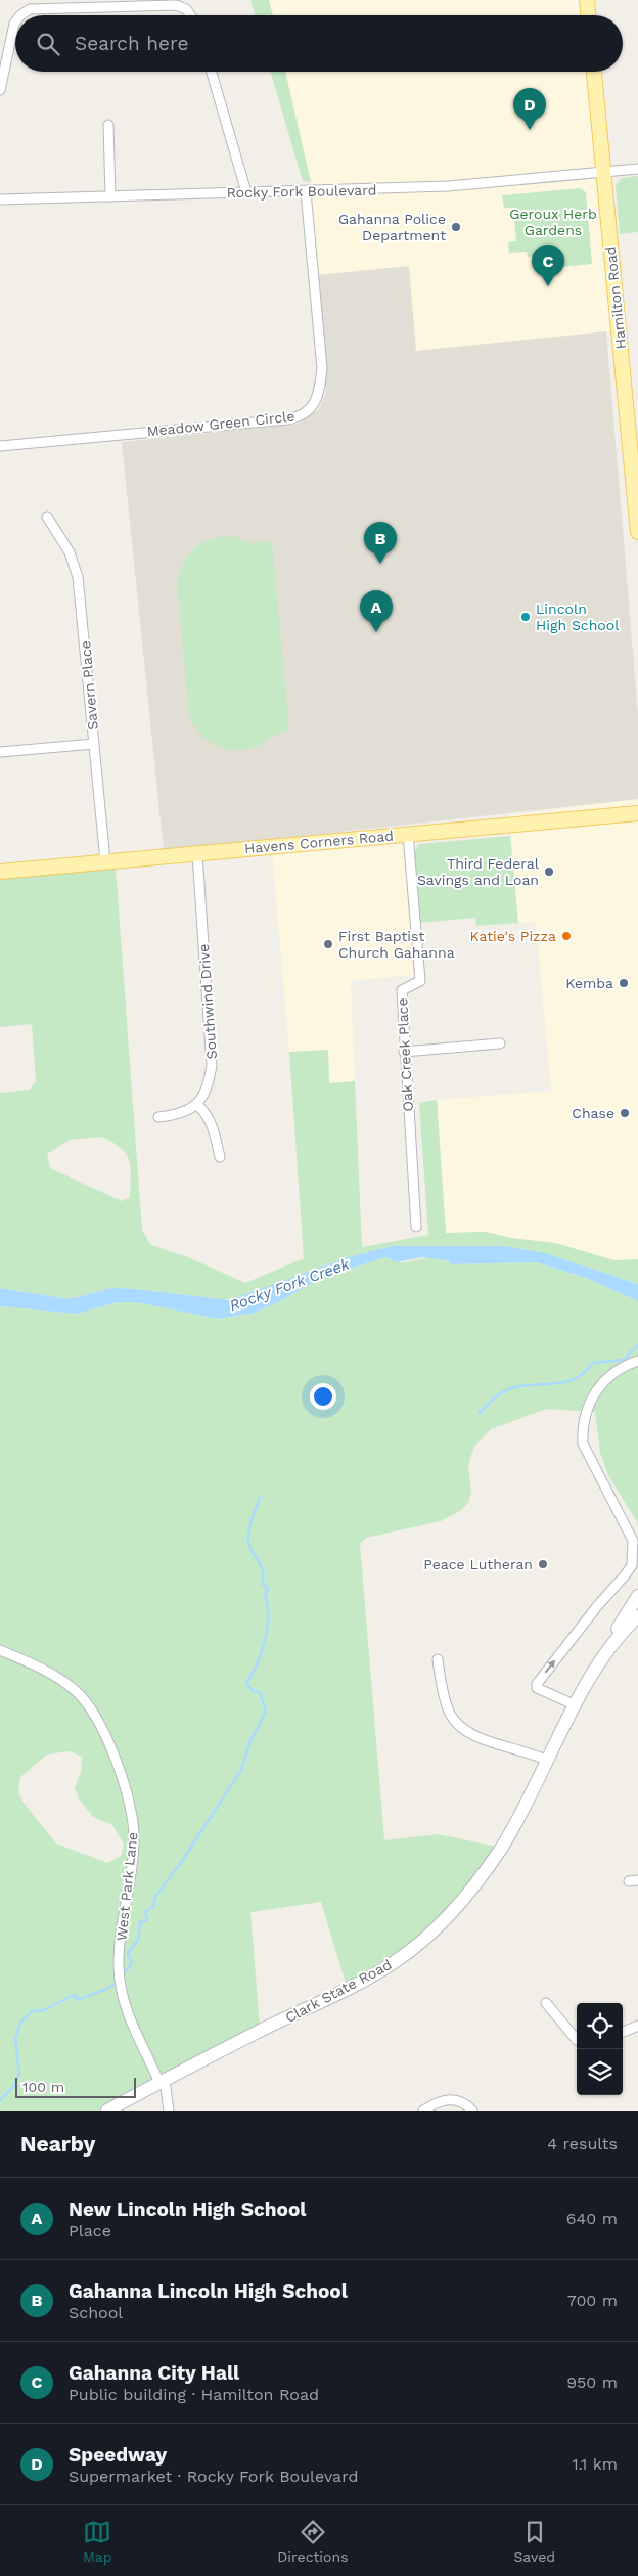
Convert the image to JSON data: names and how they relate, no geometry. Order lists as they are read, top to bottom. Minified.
{"streets":{"main road":["Hamilton Road","Havens Corners Road","Clark State Road"],"street":["Rocky Fork Boulevard","Meadow Green Circle","Savern Place","Southwind Drive","Oak Creek Place","West Park Lane"]},"crossings":[["Rocky Fork Boulevard","Hamilton Road"],["Rocky Fork Boulevard","Meadow Green Circle"],["Savern Place","Havens Corners Road"],["Havens Corners Road","Southwind Drive"],["Havens Corners Road","Oak Creek Place"],["West Park Lane","Clark State Road"]],"water":["Rocky Fork Creek"],"parks":["Geroux Herb Gardens"],"places":["Gahanna Police Department","Lincoln High School","Third Federal Savings and Loan","Katie's Pizza","First Baptist Church Gahanna","Kemba","Chase","Peace Lutheran"],"scale_bar":"100 m","page":{"search":"Search here","pins":["D","C","B","A"],"scale":"100 m","heading":["Nearby","4 results"],"list":[{"mark":"A","name":"New Lincoln High School","note":"Place","value":"640 m"},{"mark":"B","name":"Gahanna Lincoln High School","note":"School","value":"700 m"},{"mark":"C","name":"Gahanna City Hall","note":"Public building · Hamilton Road","value":"950 m"},{"mark":"D","name":"Speedway","note":"Supermarket · Rocky Fork Boulevard","value":"1.1 km"}],"nav":["Map","Directions","Saved"]}}
